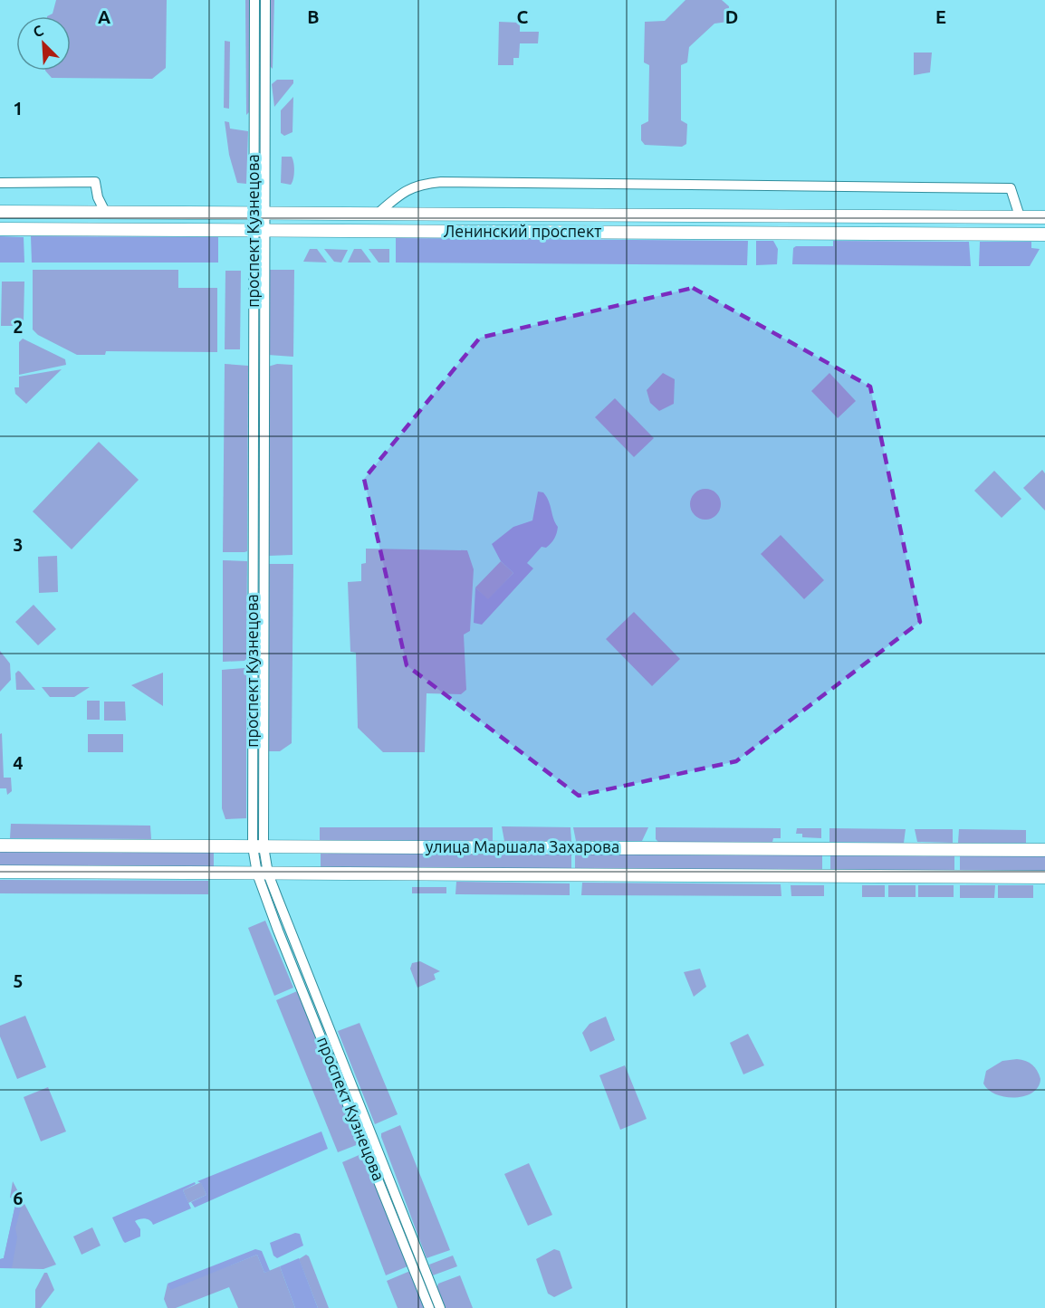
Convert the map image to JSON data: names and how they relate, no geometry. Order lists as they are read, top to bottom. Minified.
{"streets":{"main road":["Ленинский проспект","улица Маршала Захарова"],"street":["проспект Кузнецова"]},"crossings":[["проспект Кузнецова","Ленинский проспект"],["проспект Кузнецова","улица Маршала Захарова"]],"north":"top left","grid":{"columns":["A","B","C","D","E"],"rows":["1","2","3","4","5","6"]}}
